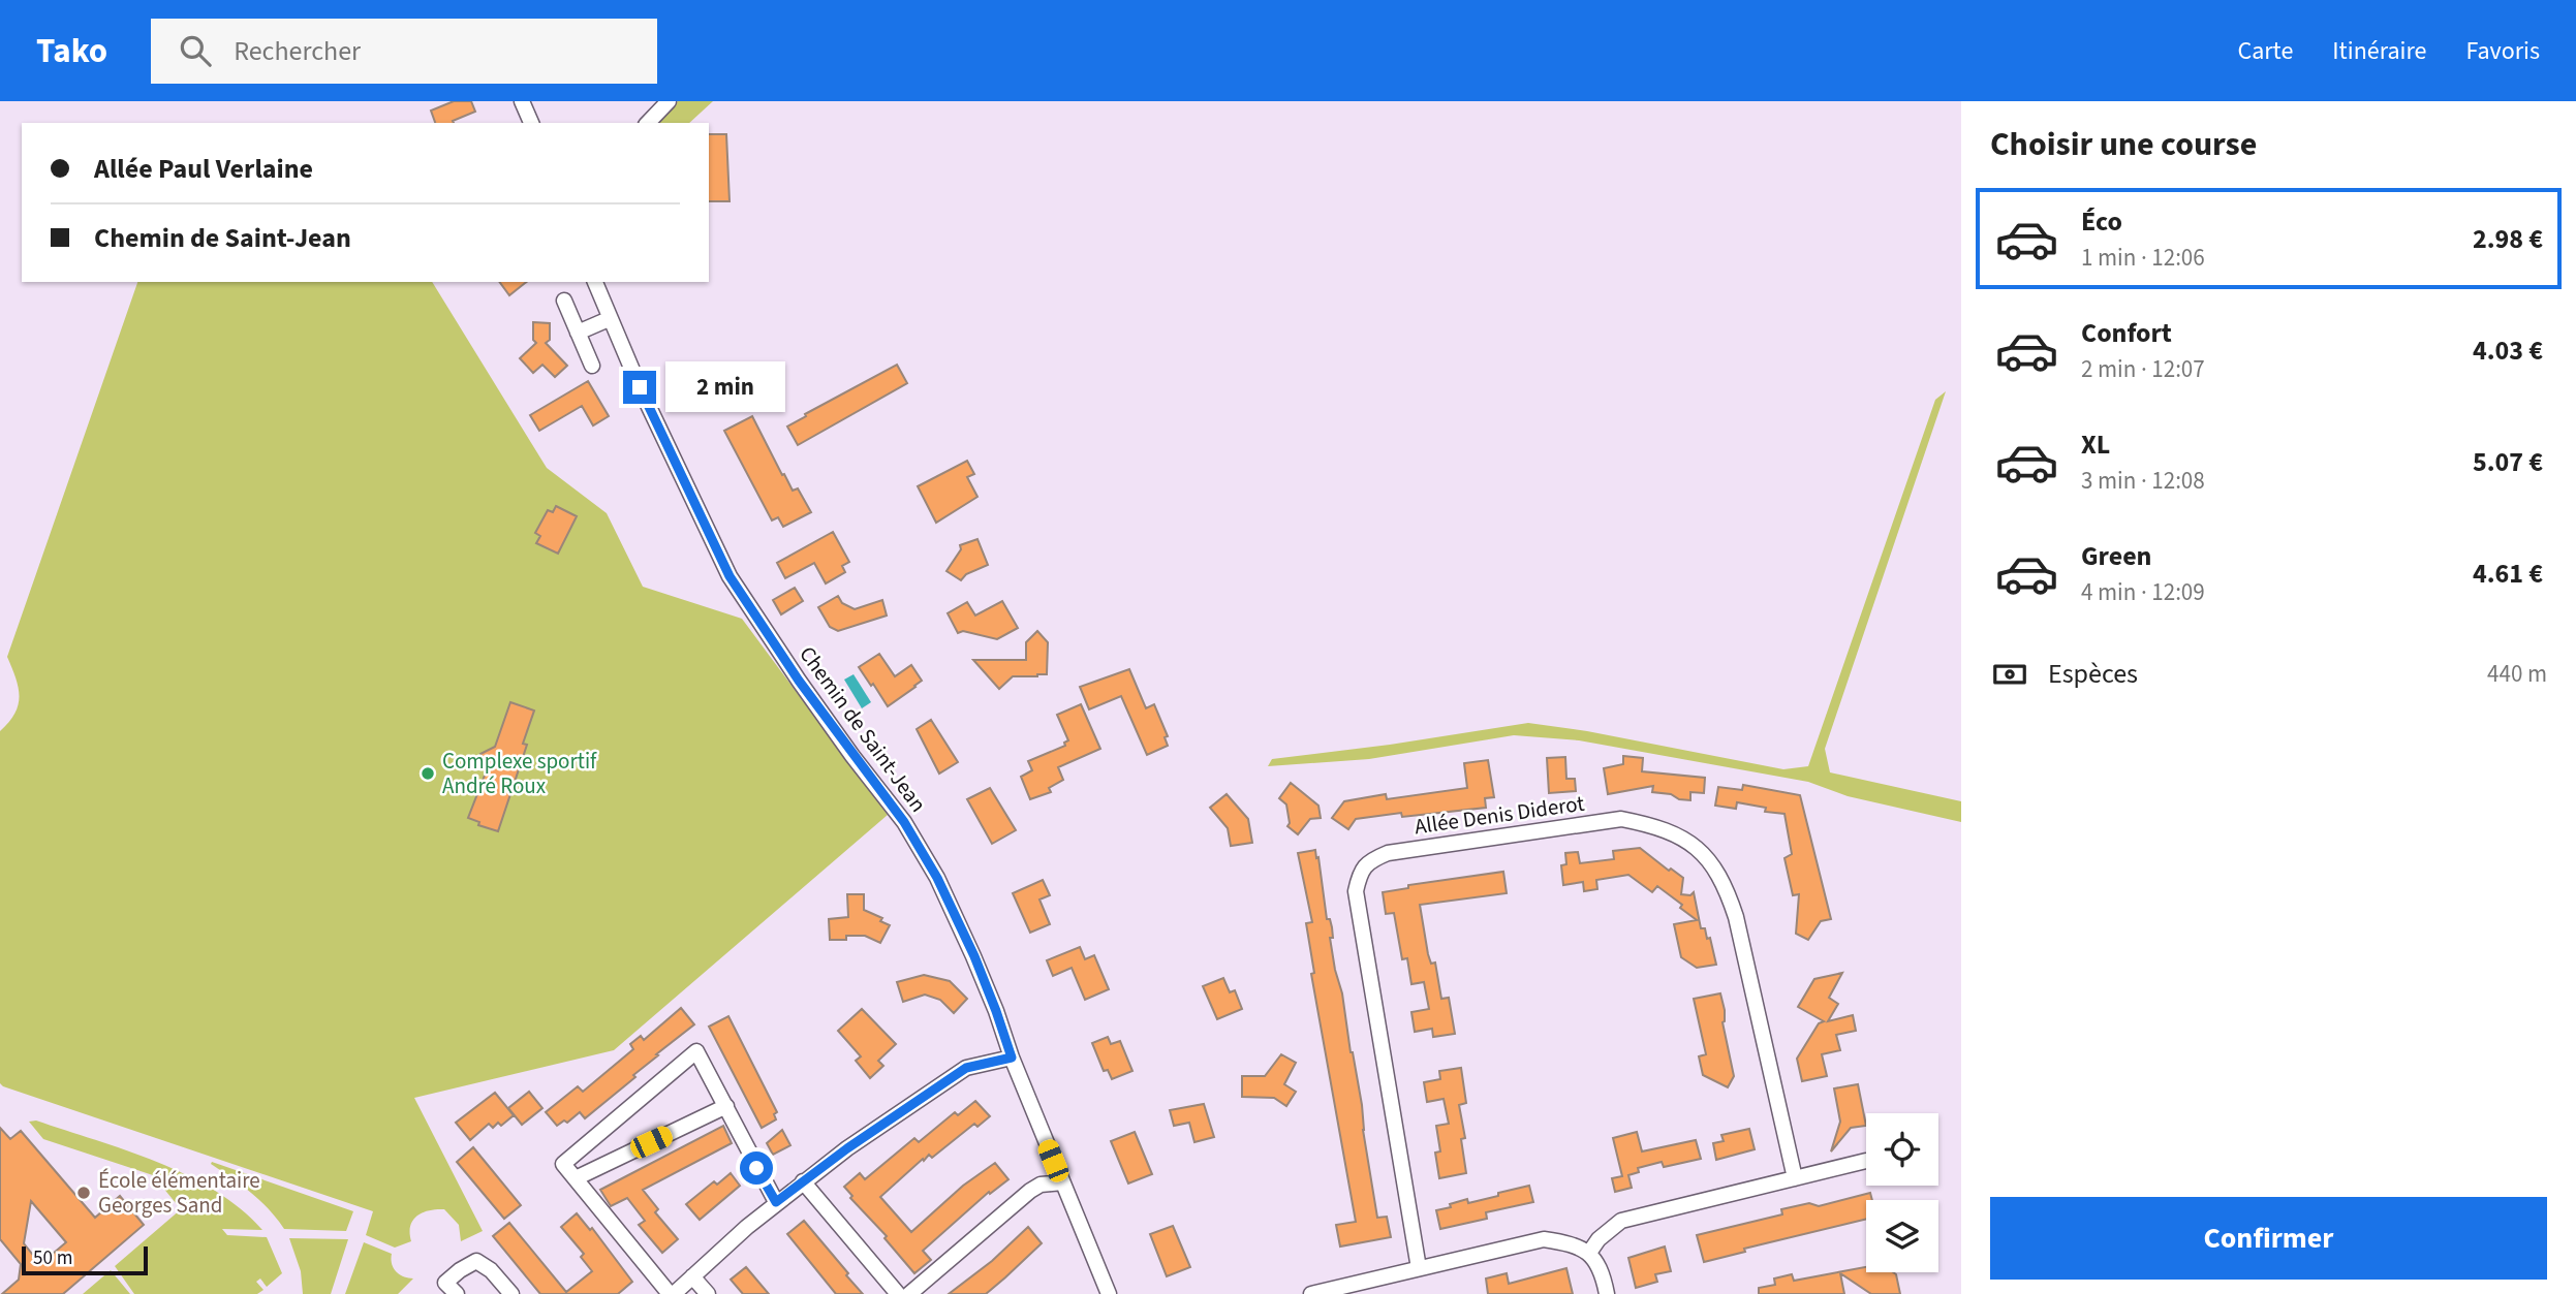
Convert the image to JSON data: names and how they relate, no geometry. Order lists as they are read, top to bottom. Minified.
{"streets":{"street":["Chemin de Saint-Jean","Allée Denis Diderot"]},"places":["Complexe sportif André Roux","École élémentaire Georges Sand"],"scale_bar":"50 m","page":{"header":"Tako","search":"Rechercher","nav":["Carte","Itinéraire","Favoris"],"heading":"Choisir une course","banner":["Allée Paul Verlaine","Chemin de Saint-Jean"],"list":[{"name":"Éco","note":"1 min · 12:06","value":"2.98 €"},{"name":"Confort","note":"2 min · 12:07","value":"4.03 €"},{"name":"XL","note":"3 min · 12:08","value":"5.07 €"},{"name":"Green","note":"4 min · 12:09","value":"4.61 €"}],"bubble":"2 min","pay":["Espèces","440 m"],"buttons":"Confirmer","scale":"50 m"}}
